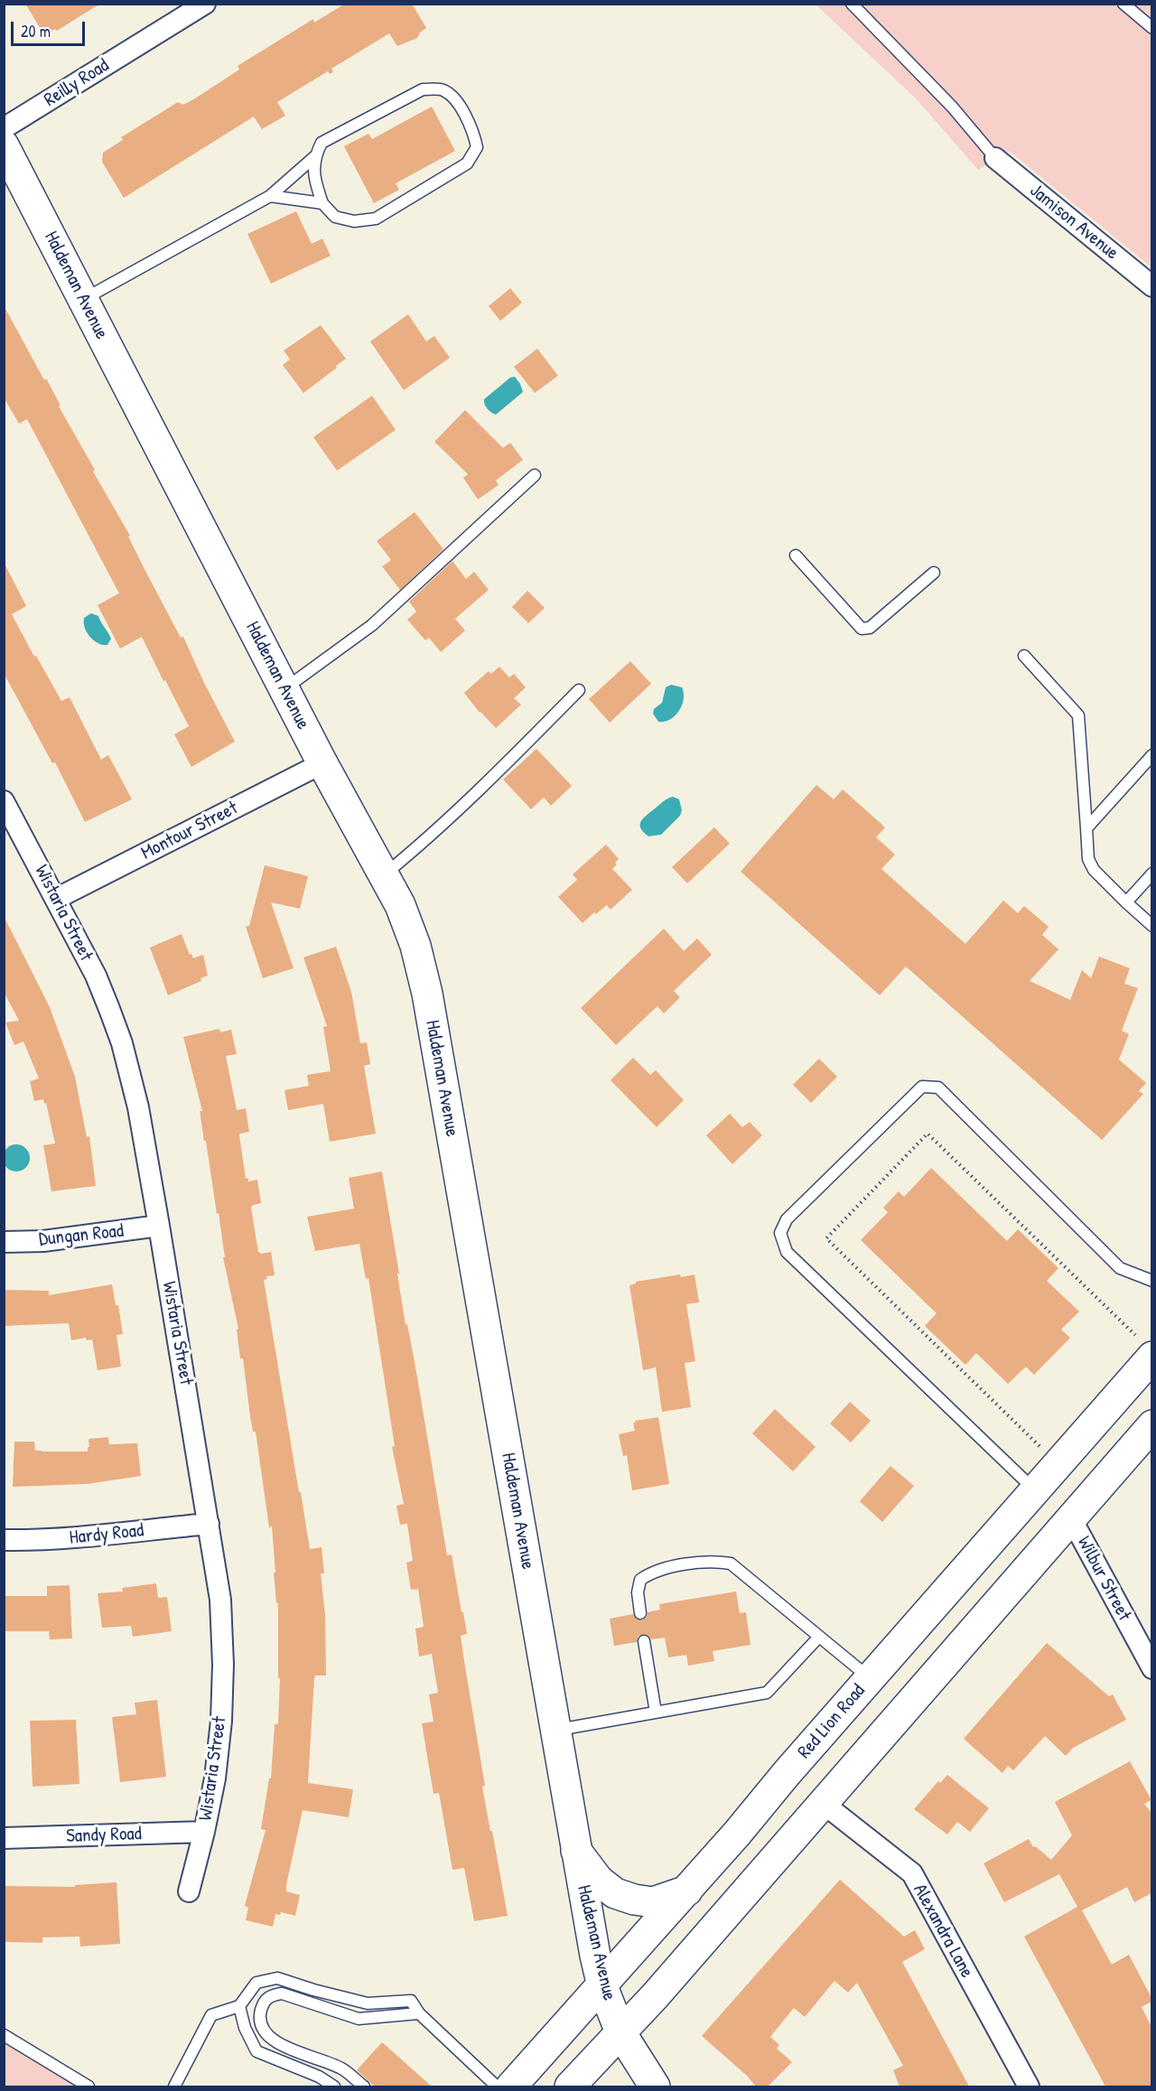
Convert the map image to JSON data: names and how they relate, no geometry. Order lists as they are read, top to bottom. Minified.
{"streets":{"main road":["Haldeman Avenue","Red Lion Road"],"street":["Reilly Road","Jamison Avenue","Montour Street","Wistaria Street","Dungan Road","Hardy Road","Wilbur Street","Sandy Road","Alexandra Lane"]},"crossings":[["Haldeman Avenue","Montour Street"],["Haldeman Avenue","Red Lion Road"],["Montour Street","Wistaria Street"],["Wistaria Street","Dungan Road"],["Wistaria Street","Hardy Road"],["Wistaria Street","Sandy Road"]],"scale_bar":"20 m"}
